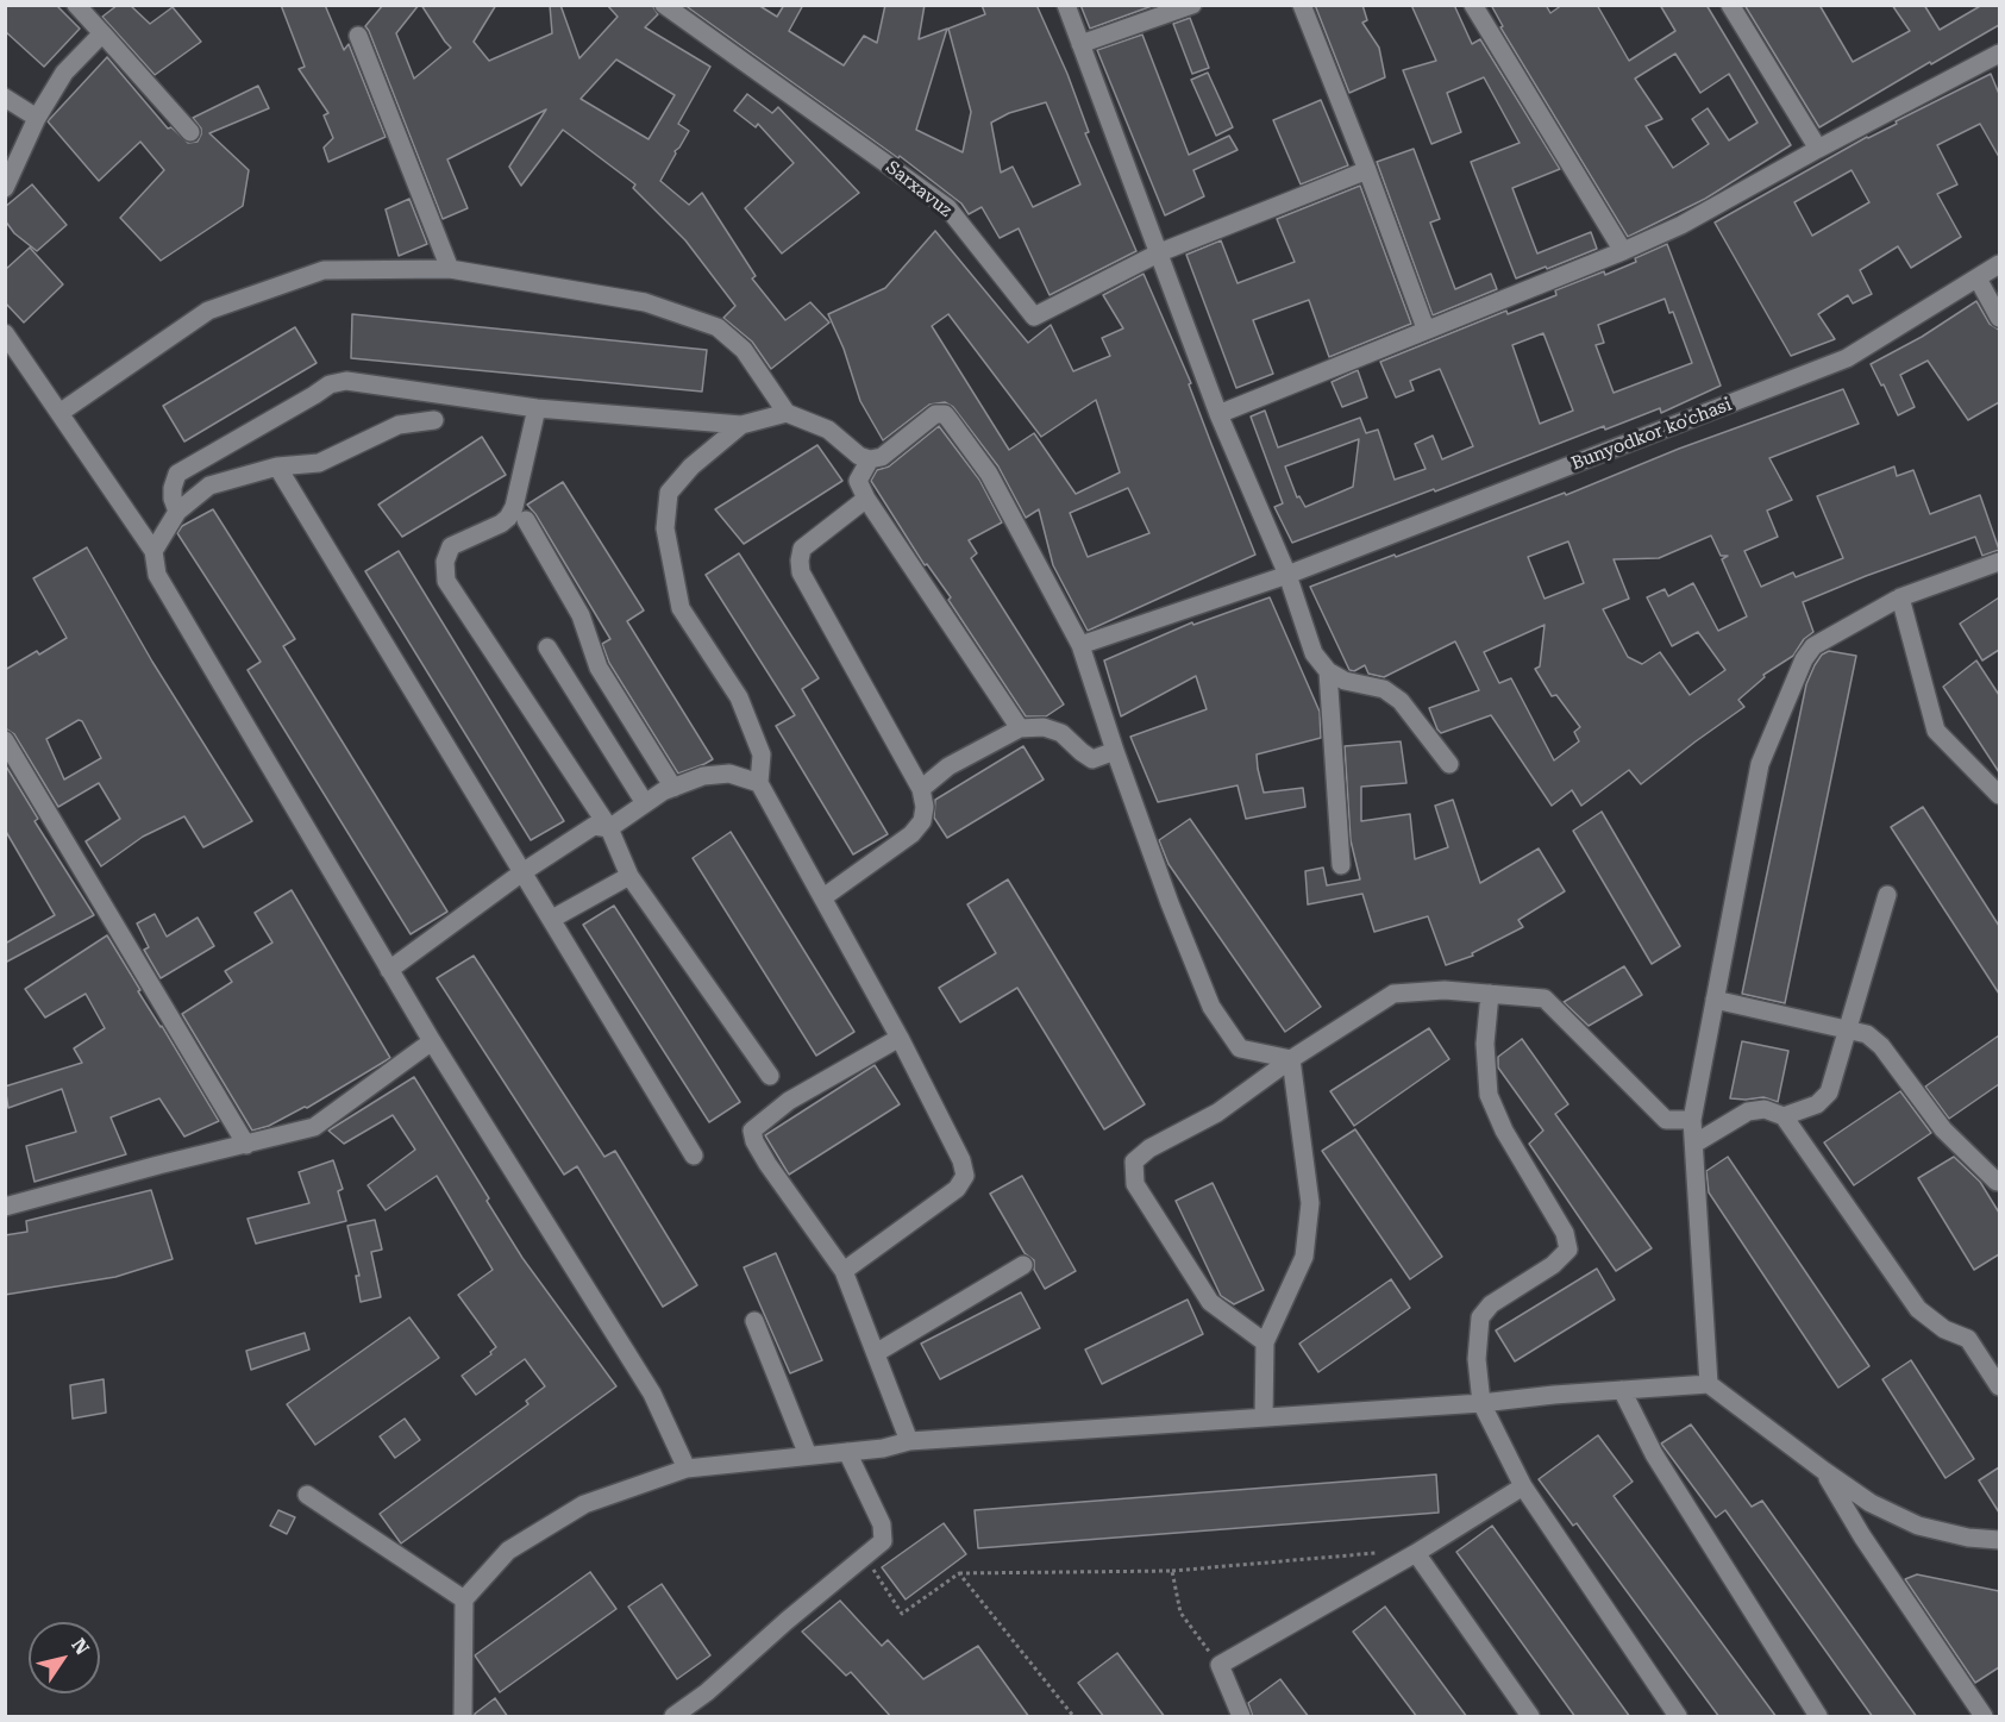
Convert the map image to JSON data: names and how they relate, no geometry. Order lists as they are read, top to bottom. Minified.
{"streets":{"street":["Sarxavuz","Bunyodkor ko'chasi"]},"north":"top right"}
